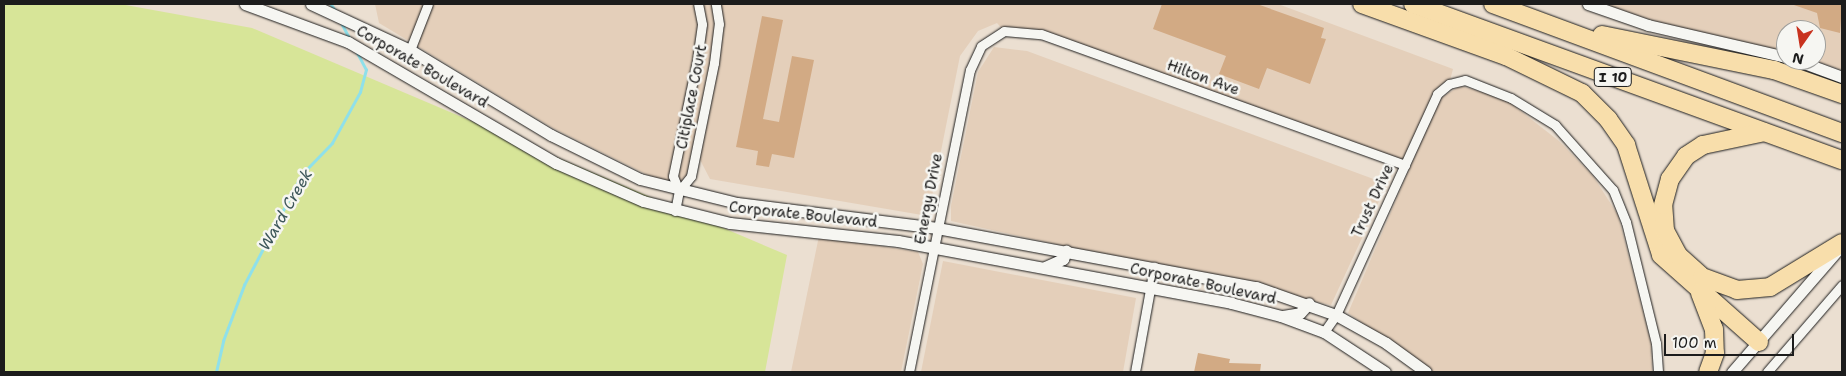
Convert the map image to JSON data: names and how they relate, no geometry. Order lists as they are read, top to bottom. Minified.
{"streets":{"highway":["I 10"],"street":["Corporate Boulevard","Hilton Ave","Citiplace Court","Energy Drive","Trust Drive"]},"crossings":[["Corporate Boulevard","Citiplace Court"],["Corporate Boulevard","Energy Drive"],["Corporate Boulevard","Trust Drive"],["Hilton Ave","Energy Drive"],["Hilton Ave","Trust Drive"]],"water":["Ward Creek"],"scale_bar":"100 m","north":"bottom"}
